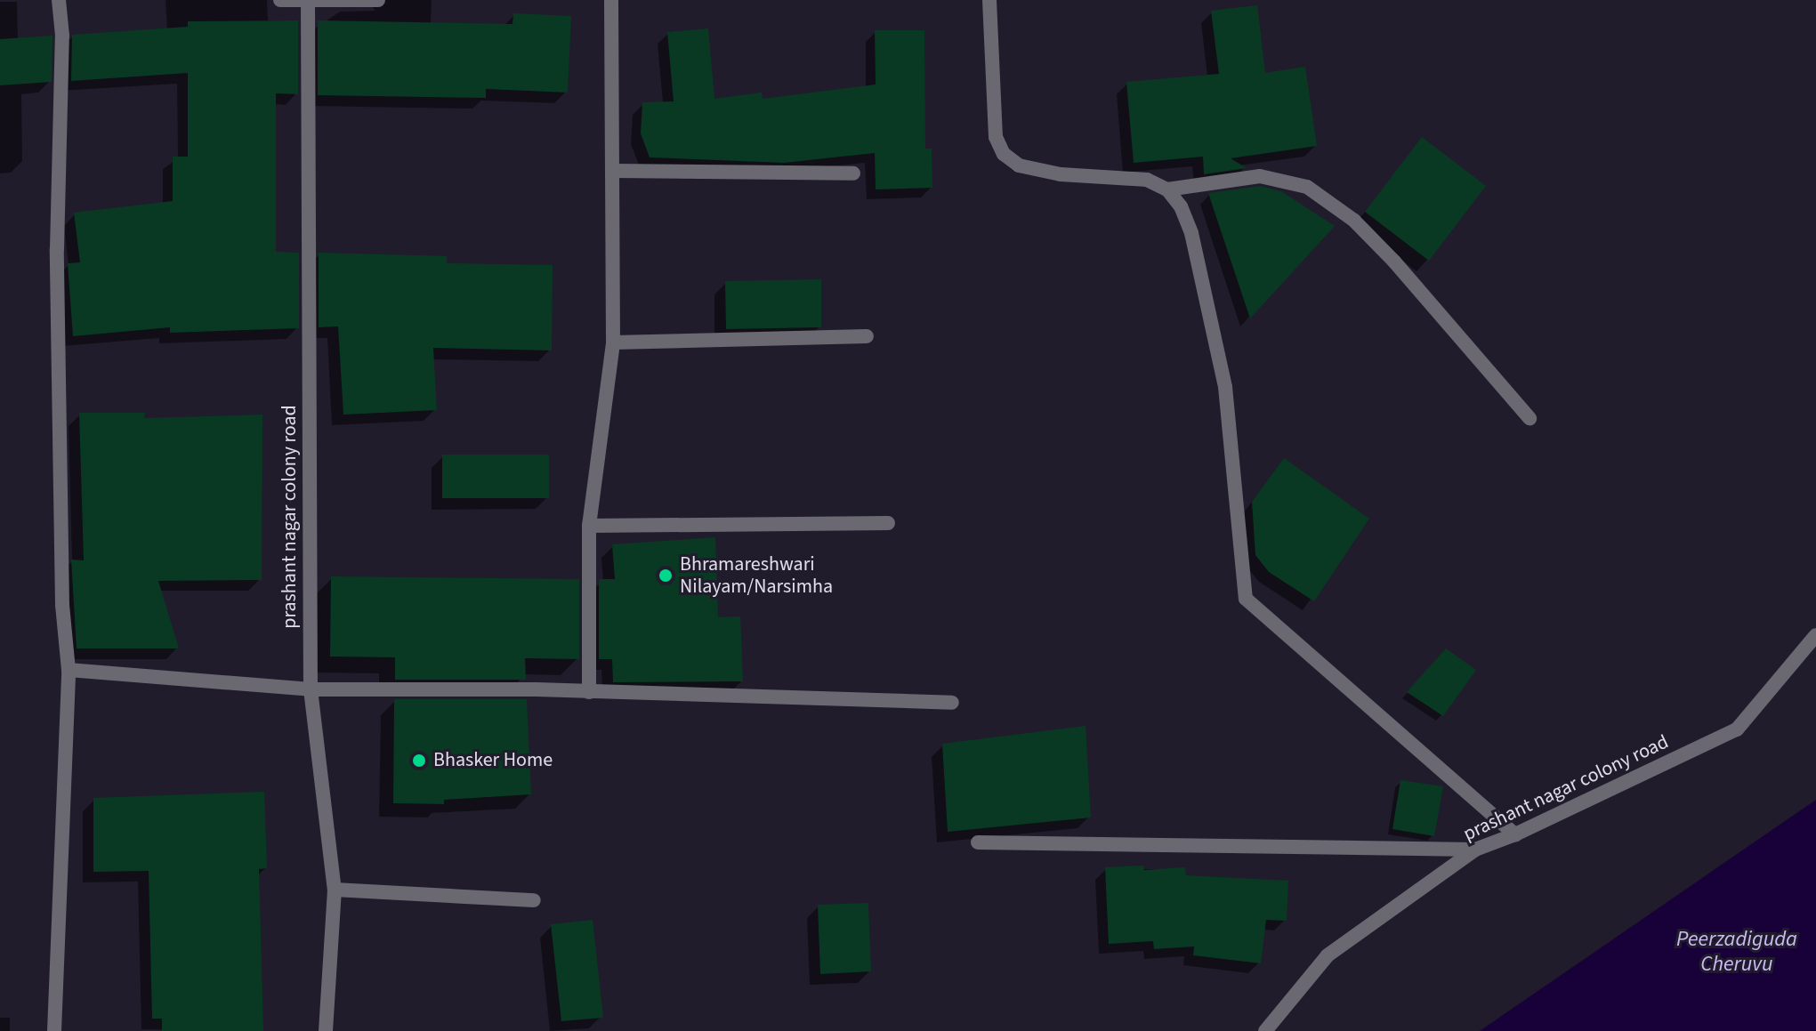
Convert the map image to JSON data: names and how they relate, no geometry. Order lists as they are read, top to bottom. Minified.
{"streets":{"street":["prashant nagar colony road"]},"water":["Peerzadiguda Cheruvu"],"places":["Bhramareshwari Nilayam/Narsimha","Bhasker Home"]}
